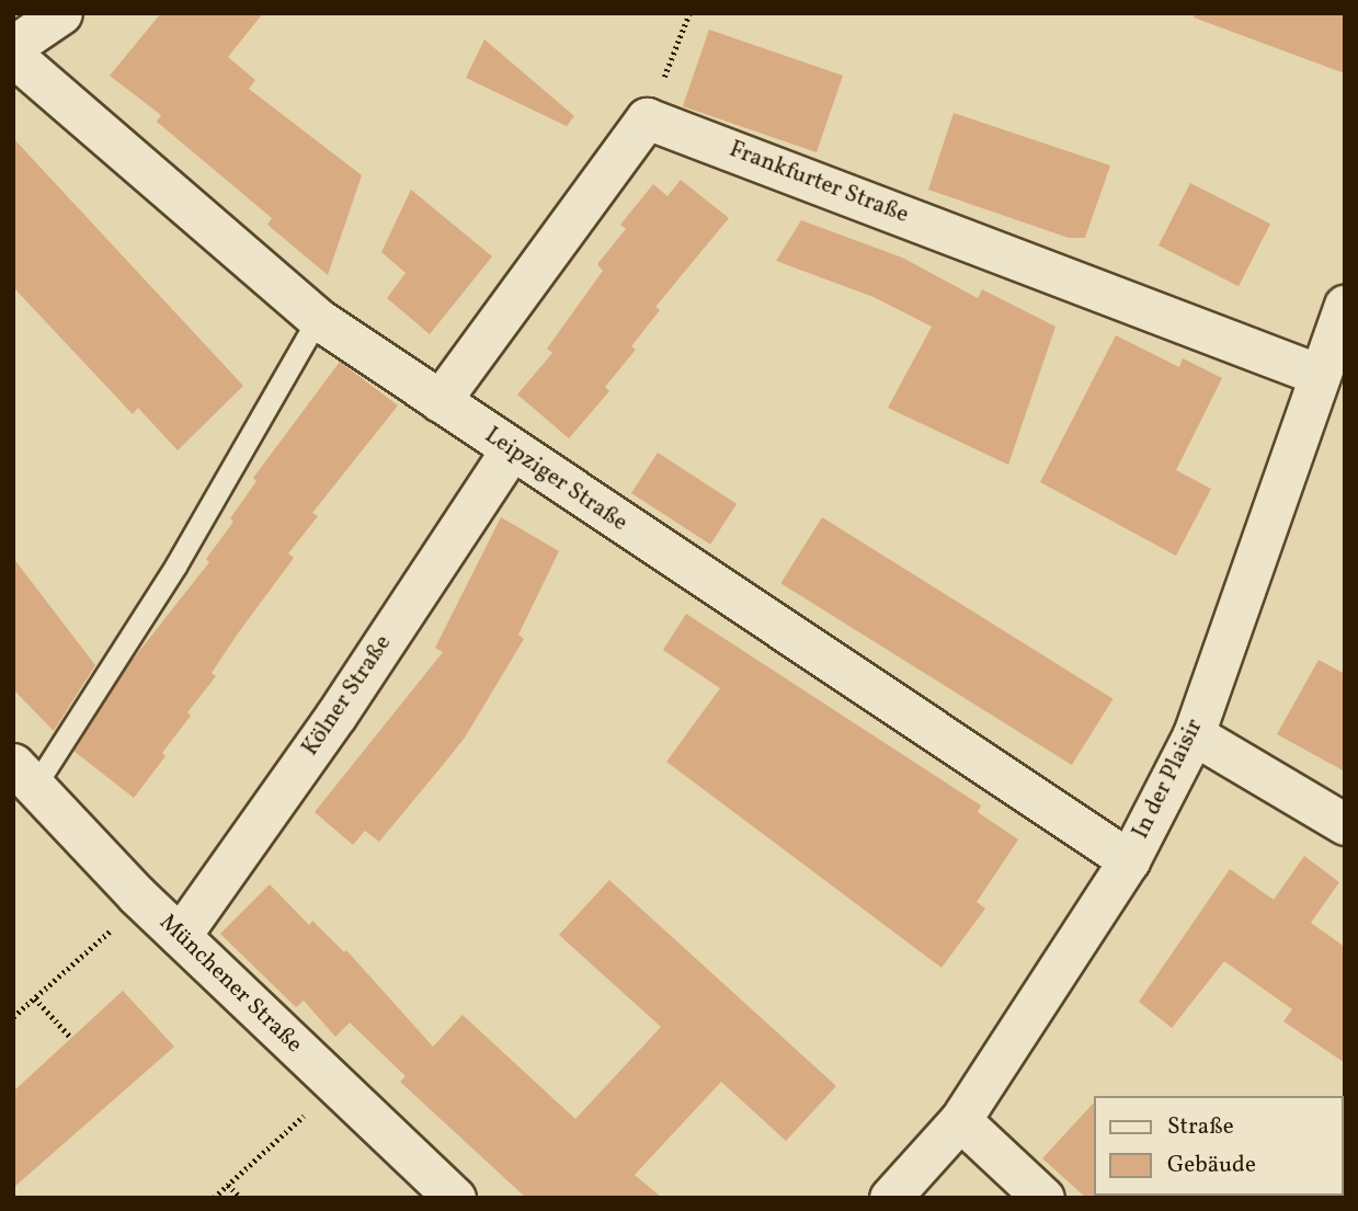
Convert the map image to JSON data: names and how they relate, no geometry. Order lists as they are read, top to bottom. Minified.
{"streets":{"street":["Frankfurter Straße","Leipziger Straße","Kölner Straße","In der Plaisir","Münchener Straße"]},"crossings":[["Frankfurter Straße","In der Plaisir"],["Leipziger Straße","Kölner Straße"],["Leipziger Straße","In der Plaisir"],["Kölner Straße","Münchener Straße"]],"legend":["Straße","Gebäude"]}
